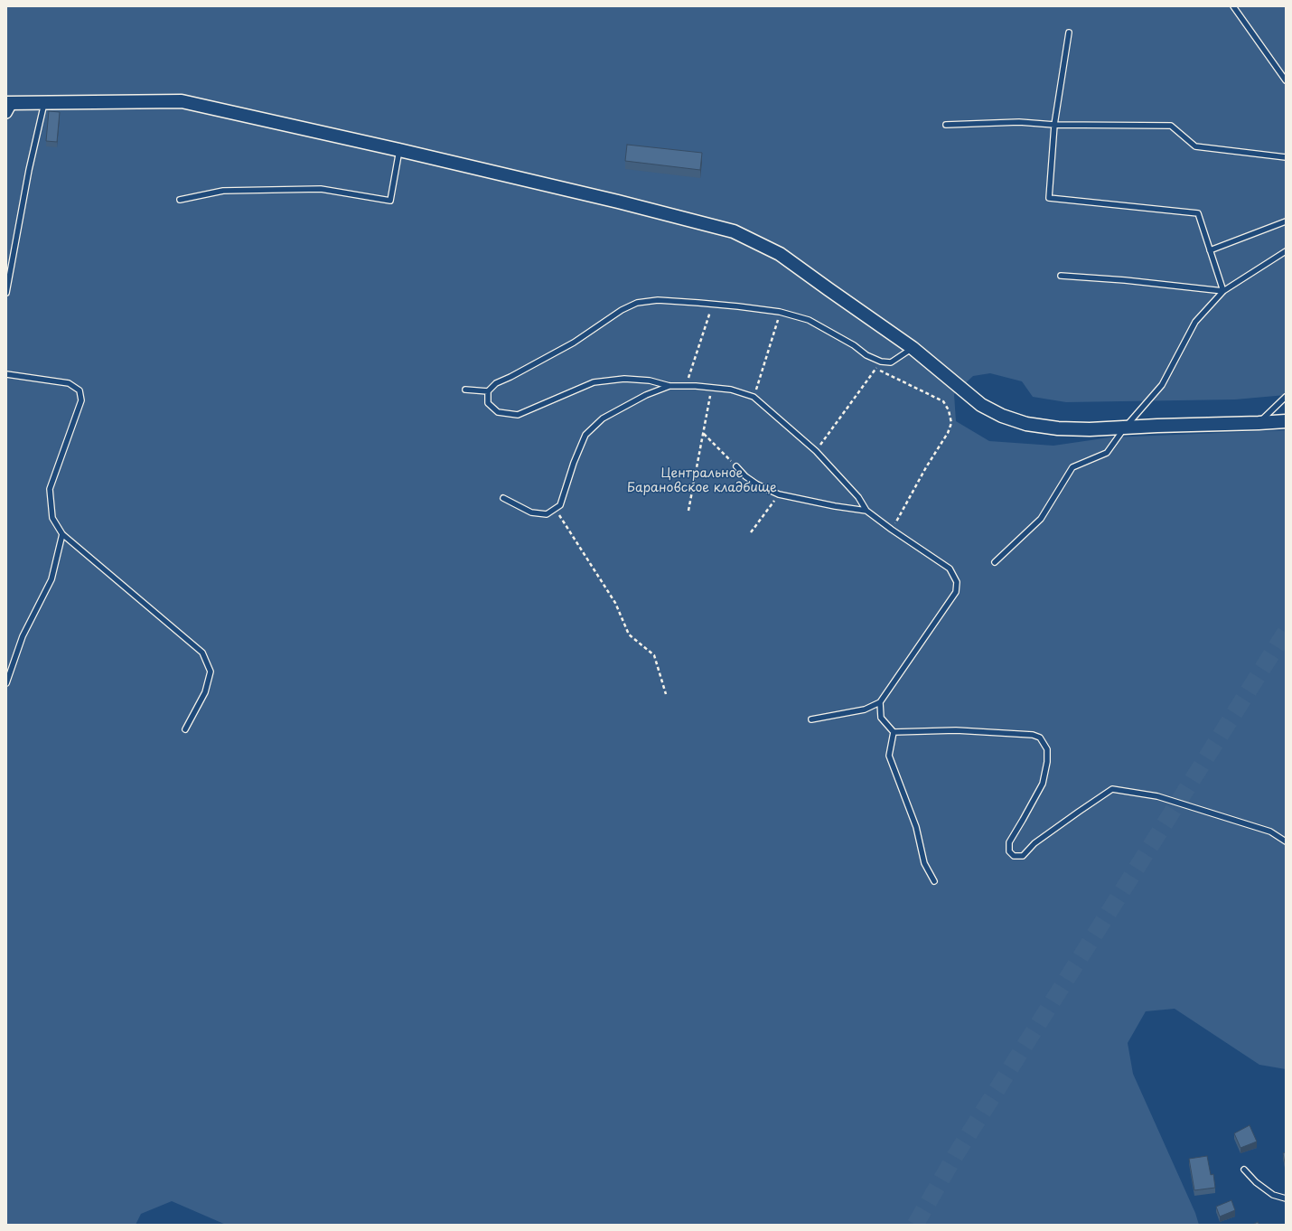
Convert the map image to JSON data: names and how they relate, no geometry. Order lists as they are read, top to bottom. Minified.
{"parks":["Центральное Барановское кладбище"]}
